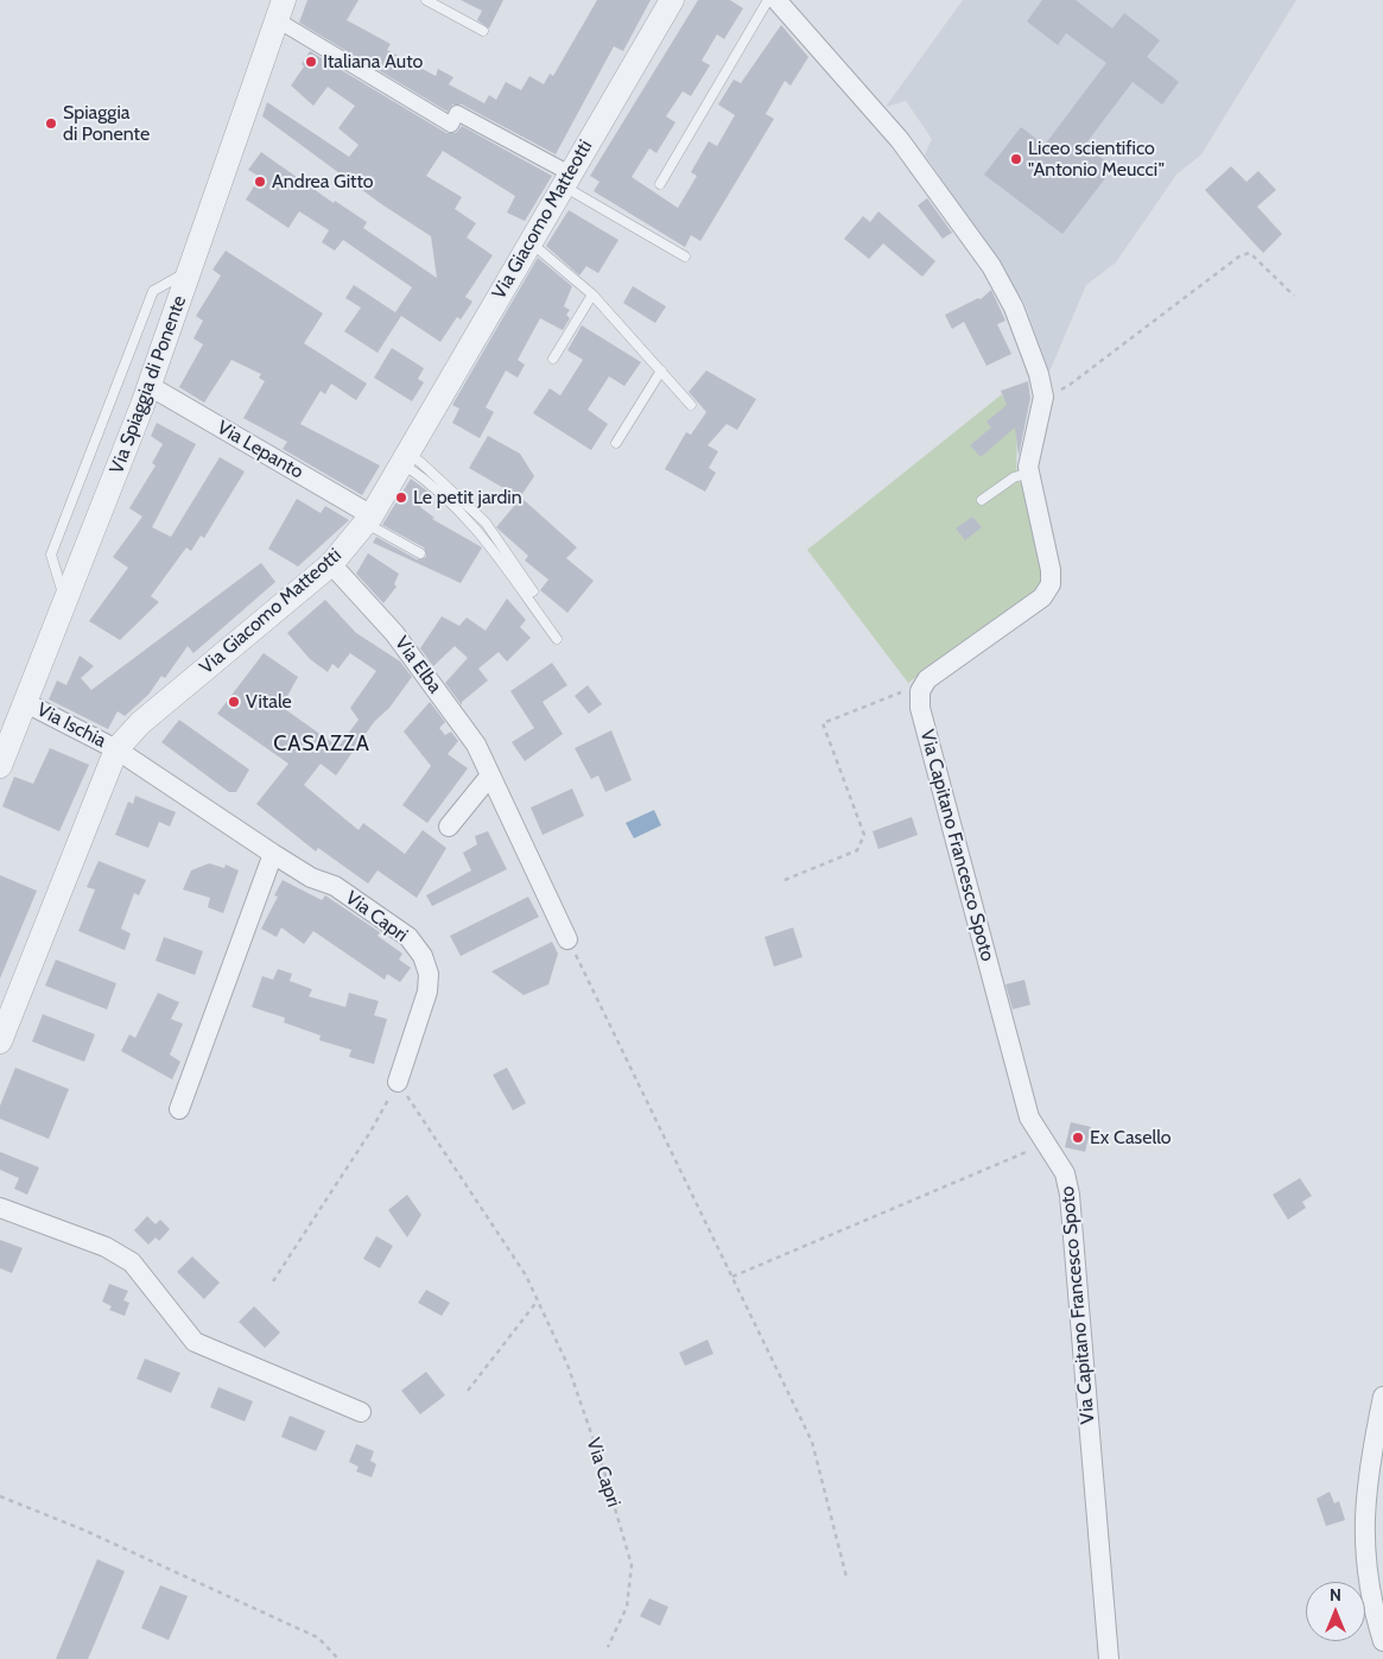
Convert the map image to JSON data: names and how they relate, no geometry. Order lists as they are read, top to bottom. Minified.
{"streets":{"street":["Via Giacomo Matteotti","Via Spiaggia di Ponente","Via Lepanto","Via Elba","Via Ischia","Via Capitano Francesco Spoto","Via Capri"]},"crossings":[["Via Giacomo Matteotti","Via Lepanto"],["Via Giacomo Matteotti","Via Elba"],["Via Giacomo Matteotti","Via Ischia"],["Via Giacomo Matteotti","Via Capri"],["Via Spiaggia di Ponente","Via Lepanto"],["Via Spiaggia di Ponente","Via Ischia"],["Via Ischia","Via Capri"]],"districts":["CASAZZA"],"places":["Italiana Auto","Spiaggia di Ponente","Liceo scientifico \"Antonio Meucci\"","Andrea Gitto","Le petit jardin","Vitale","Ex Casello"],"north":"top"}
